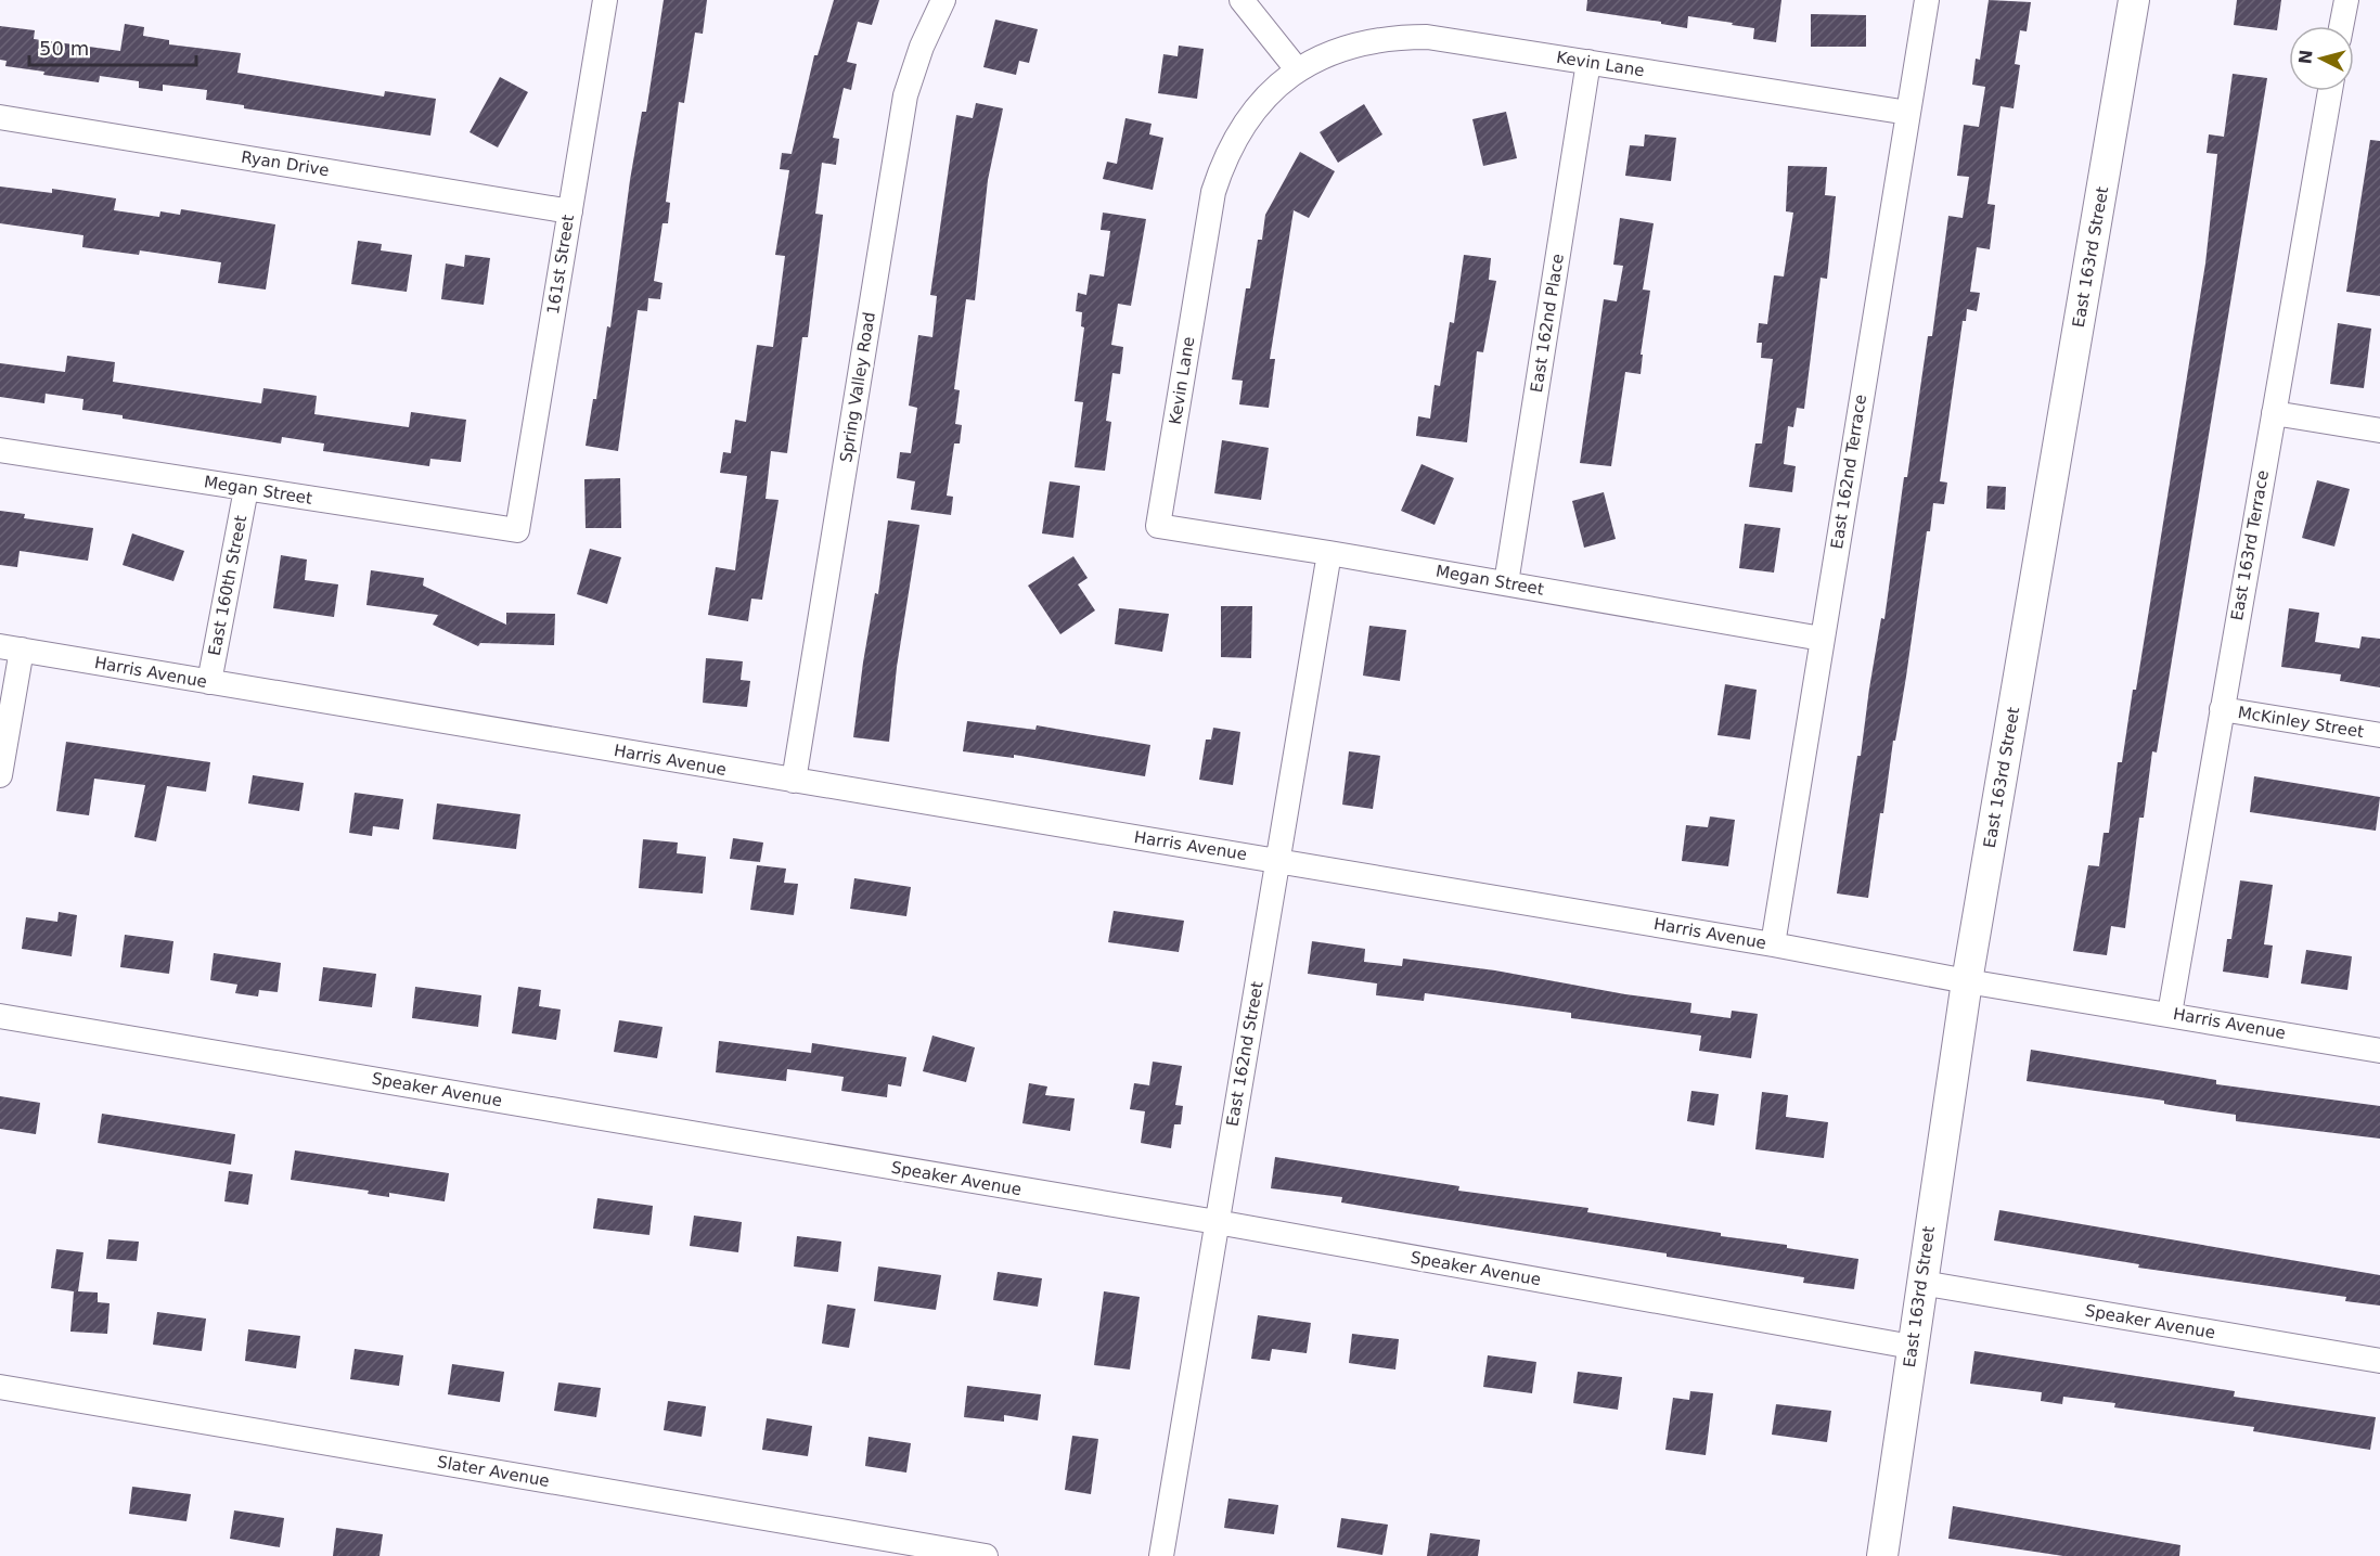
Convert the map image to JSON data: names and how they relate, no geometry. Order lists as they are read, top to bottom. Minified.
{"streets":{"street":["Kevin Lane","Ryan Drive","East 163rd Street","161st Street","East 162nd Place","Spring Valley Road","East 162nd Terrace","Megan Street","East 163rd Terrace","East 160th Street","Harris Avenue","McKinley Street","East 162nd Street","Speaker Avenue","Slater Avenue"]},"crossings":[["Kevin Lane","East 162nd Place"],["Kevin Lane","East 162nd Terrace"],["Kevin Lane","Megan Street"],["Ryan Drive","161st Street"],["East 163rd Street","Harris Avenue"],["East 163rd Street","Speaker Avenue"],["161st Street","Megan Street"],["East 162nd Place","Megan Street"],["Spring Valley Road","Harris Avenue"],["East 162nd Terrace","Megan Street"],["East 162nd Terrace","Harris Avenue"],["Megan Street","East 160th Street"],["Megan Street","East 162nd Street"],["East 163rd Terrace","Harris Avenue"],["East 163rd Terrace","McKinley Street"],["East 160th Street","Harris Avenue"],["Harris Avenue","East 162nd Street"],["East 162nd Street","Speaker Avenue"]],"scale_bar":"50 m","north":"left"}
